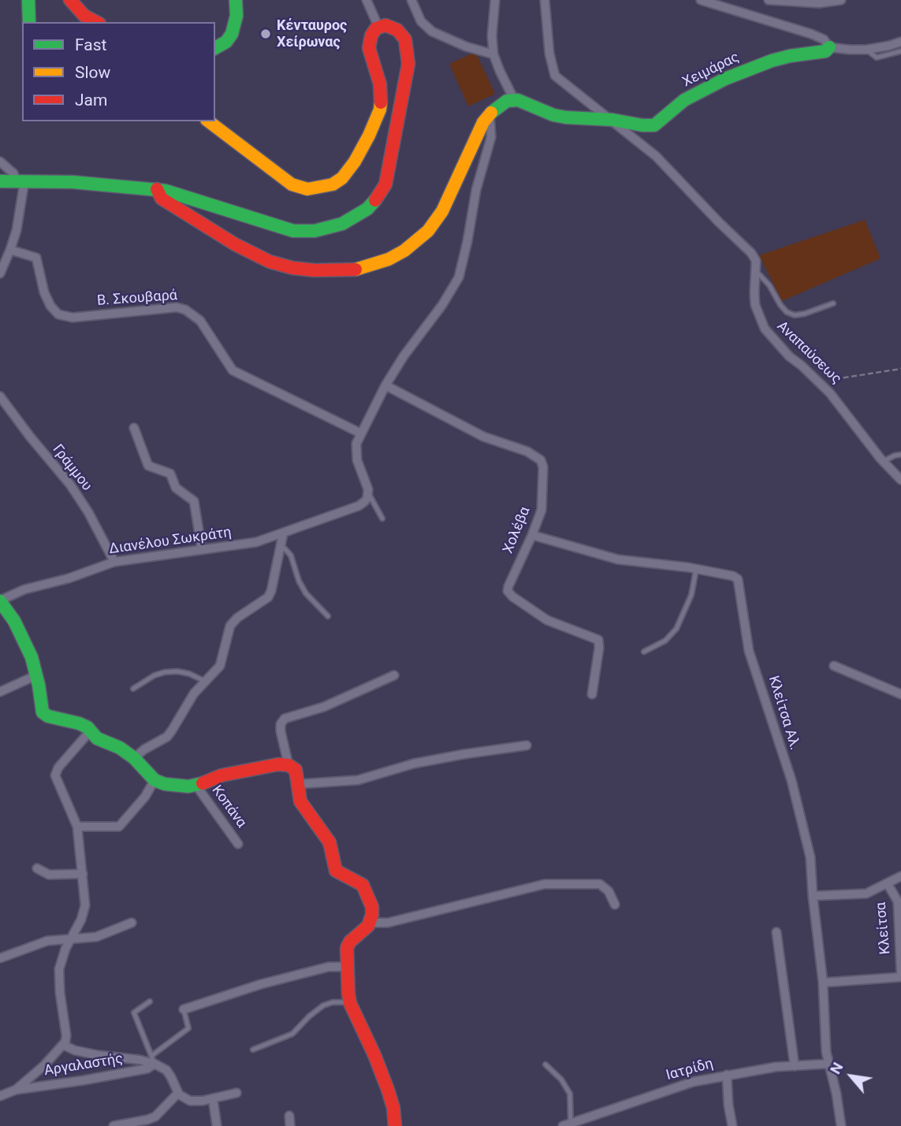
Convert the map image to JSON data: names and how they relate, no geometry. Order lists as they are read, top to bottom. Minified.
{"streets":{"street":["Χειμάρας","Β. Σκουβαρά","Αναπαύσεως","Γράμμου","Χολέβα","Διανέλου Σωκράτη","Κλείτσα Αλ.","Κοπάνα","Κλείτσα","Αργαλαστής","Ιατρίδη"]},"crossings":[["Χειμάρας","Αναπαύσεως"],["Γράμμου","Διανέλου Σωκράτη"],["Χολέβα","Κλείτσα Αλ."],["Κλείτσα Αλ.","Ιατρίδη"]],"places":["Κένταυρος Χείρωνας"],"legend":["Fast","Slow","Jam"],"north":"top left"}
